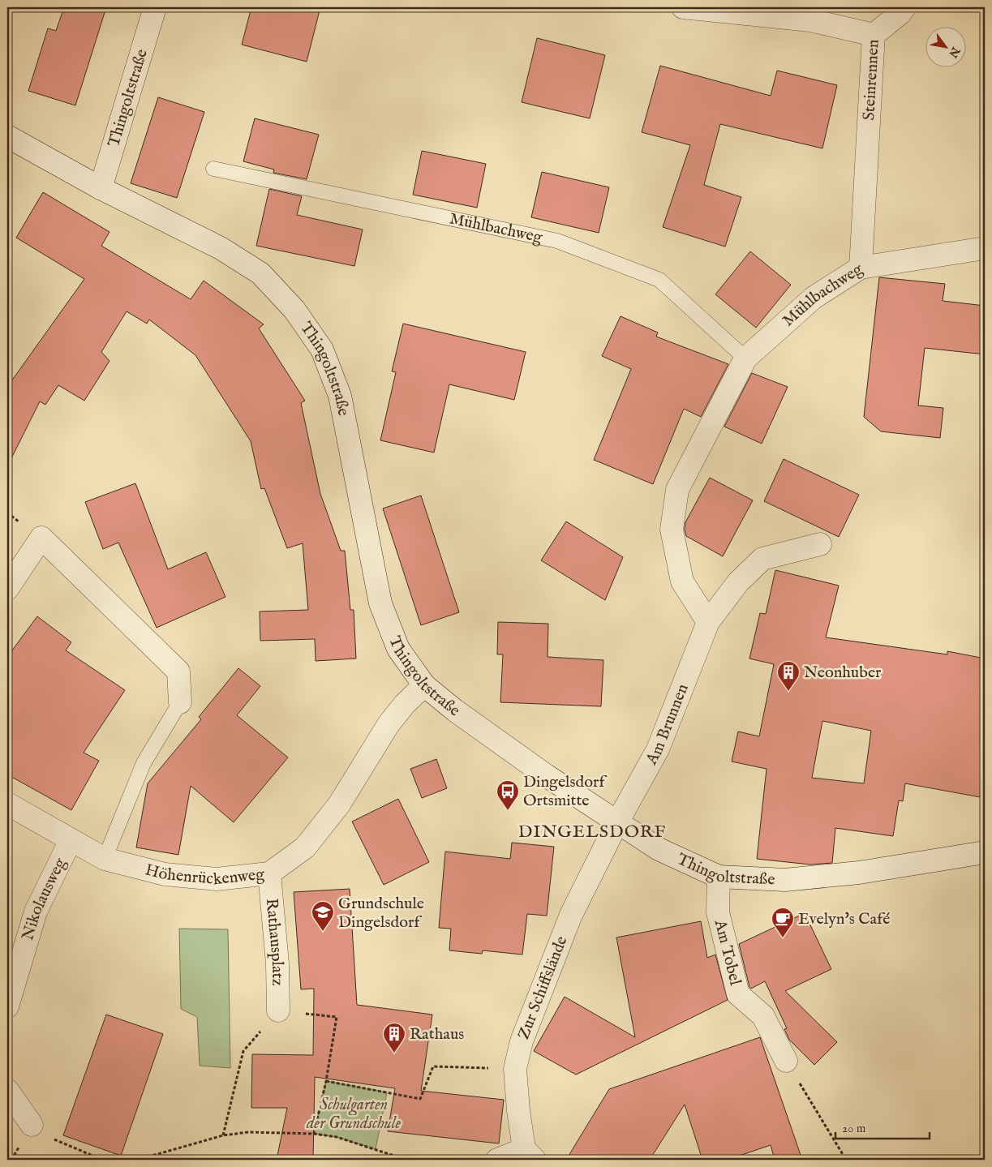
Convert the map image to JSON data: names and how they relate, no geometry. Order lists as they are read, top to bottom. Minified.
{"streets":{"street":["Steinrennen","Thingoltstraße","Mühlbachweg","Am Brunnen","Höhenrückenweg","Nikolausweg","Rathausplatz","Am Tobel","Zur Schiffslände"]},"crossings":[["Steinrennen","Mühlbachweg"],["Thingoltstraße","Am Brunnen"],["Thingoltstraße","Höhenrückenweg"],["Thingoltstraße","Am Tobel"],["Thingoltstraße","Zur Schiffslände"],["Mühlbachweg","Am Brunnen"],["Am Brunnen","Zur Schiffslände"],["Höhenrückenweg","Nikolausweg"],["Höhenrückenweg","Rathausplatz"]],"districts":["DINGELSDORF"],"parks":["Schulgarten der Grundschule"],"places":{"building":["Neonhuber","Rathaus"],"bus stop":["Dingelsdorf Ortsmitte"],"school or university":["Grundschule Dingelsdorf"],"cafe":["Evelyn's Café"]},"scale_bar":"20 m","north":"bottom right"}
